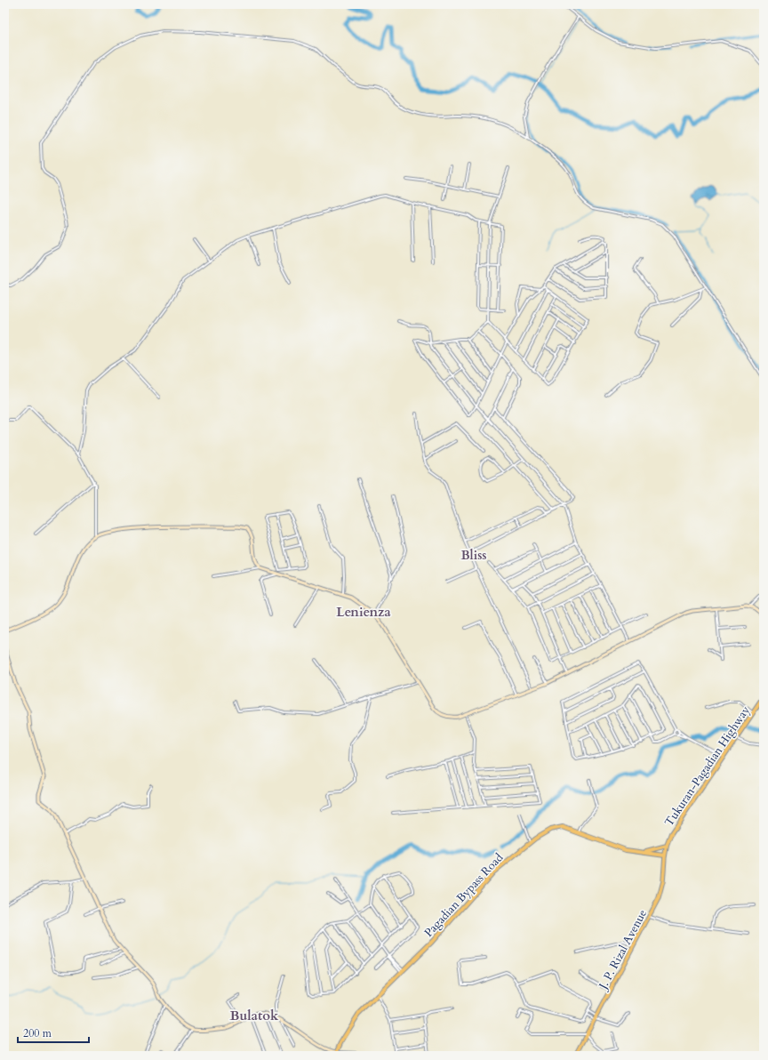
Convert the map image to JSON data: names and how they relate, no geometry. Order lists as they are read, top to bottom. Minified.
{"streets":{"highway":["Tukuran-Pagadian Highway","Pagadian Bypass Road","J. P. Rizal Avenue"]},"crossings":[["Tukuran-Pagadian Highway","Pagadian Bypass Road"],["Tukuran-Pagadian Highway","J. P. Rizal Avenue"],["Pagadian Bypass Road","J. P. Rizal Avenue"]],"districts":["Bliss","Lenienza","Bulatok"],"scale_bar":"200 m"}
